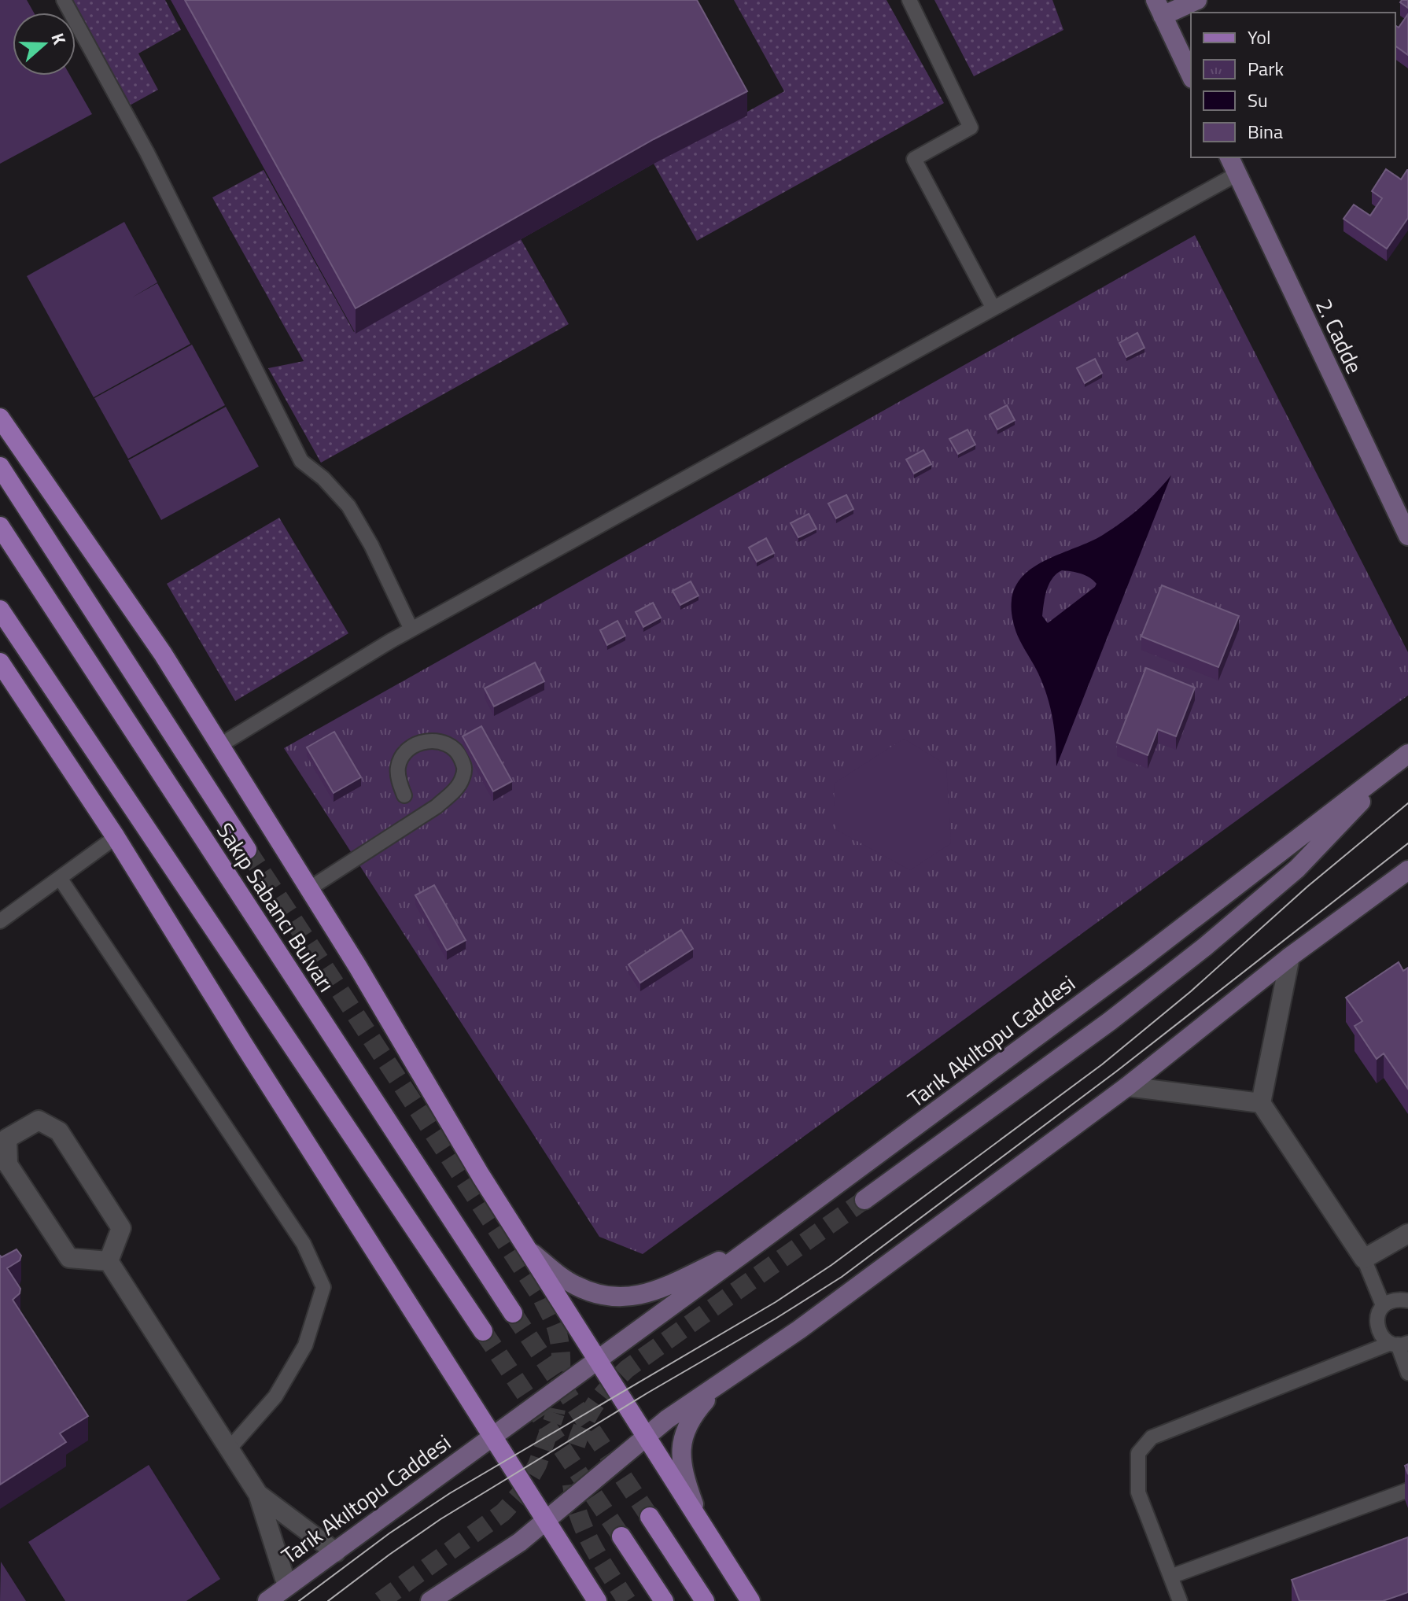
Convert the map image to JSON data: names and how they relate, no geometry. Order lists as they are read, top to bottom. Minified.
{"streets":{"main road":["2. Cadde","Sakıp Sabancı Bulvarı","Tarık Akıltopu Caddesi"]},"legend":["Yol","Park","Su","Bina"],"north":"right"}
